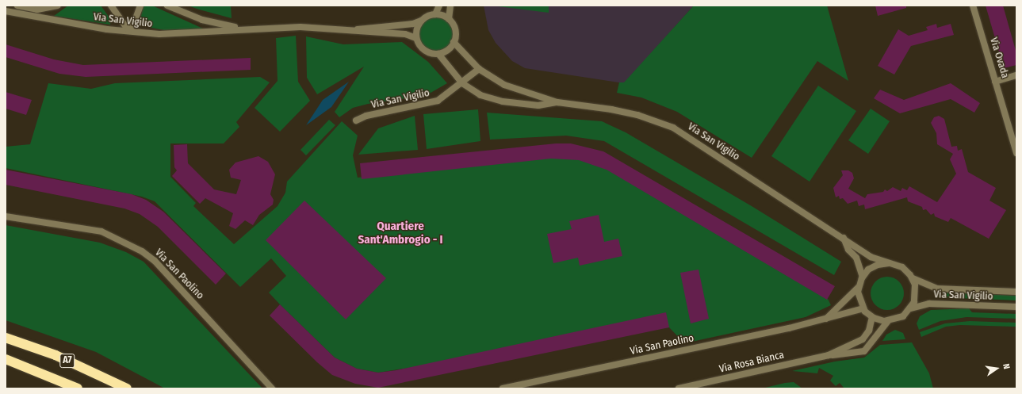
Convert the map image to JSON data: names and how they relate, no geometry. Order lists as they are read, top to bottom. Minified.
{"streets":{"highway":["A7"],"street":["Via San Vigilio","Via Ovada","Via San Paolino","Via Rosa Bianca"]},"crossings":[["Via San Vigilio","Via San Paolino"],["Via San Vigilio","Via Rosa Bianca"],["Via San Paolino","Via Rosa Bianca"]],"districts":["Quartiere Sant'Ambrogio - I"],"north":"right"}
